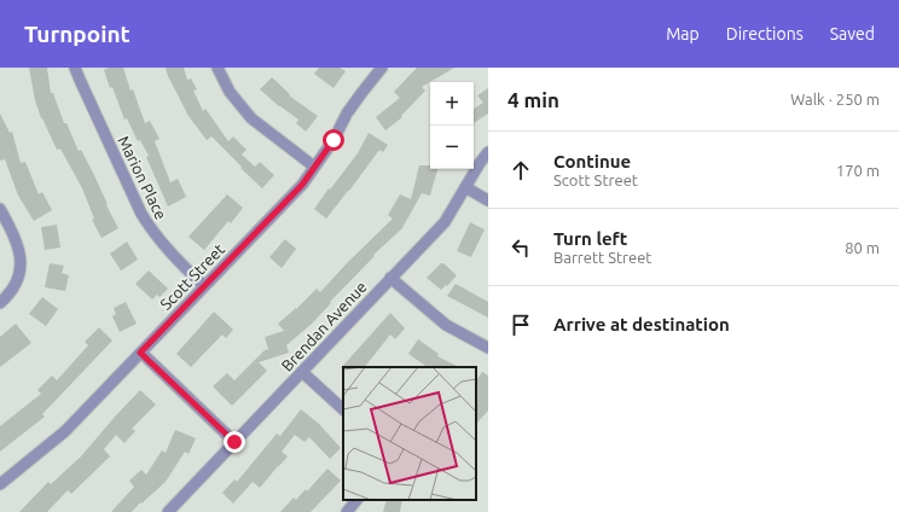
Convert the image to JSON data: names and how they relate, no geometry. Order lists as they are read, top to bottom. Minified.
{"streets":{"street":["Marion Place","Scott Street","Brendan Avenue"]},"crossings":[["Marion Place","Scott Street"]],"page":{"header":"Turnpoint","nav":["Map","Directions","Saved"],"heading":["4 min","Walk · 250 m"],"map_buttons":["+","−"],"list":[["Continue","Scott Street","170 m"],["Turn left","Barrett Street","80 m"],"Arrive at destination"]}}
